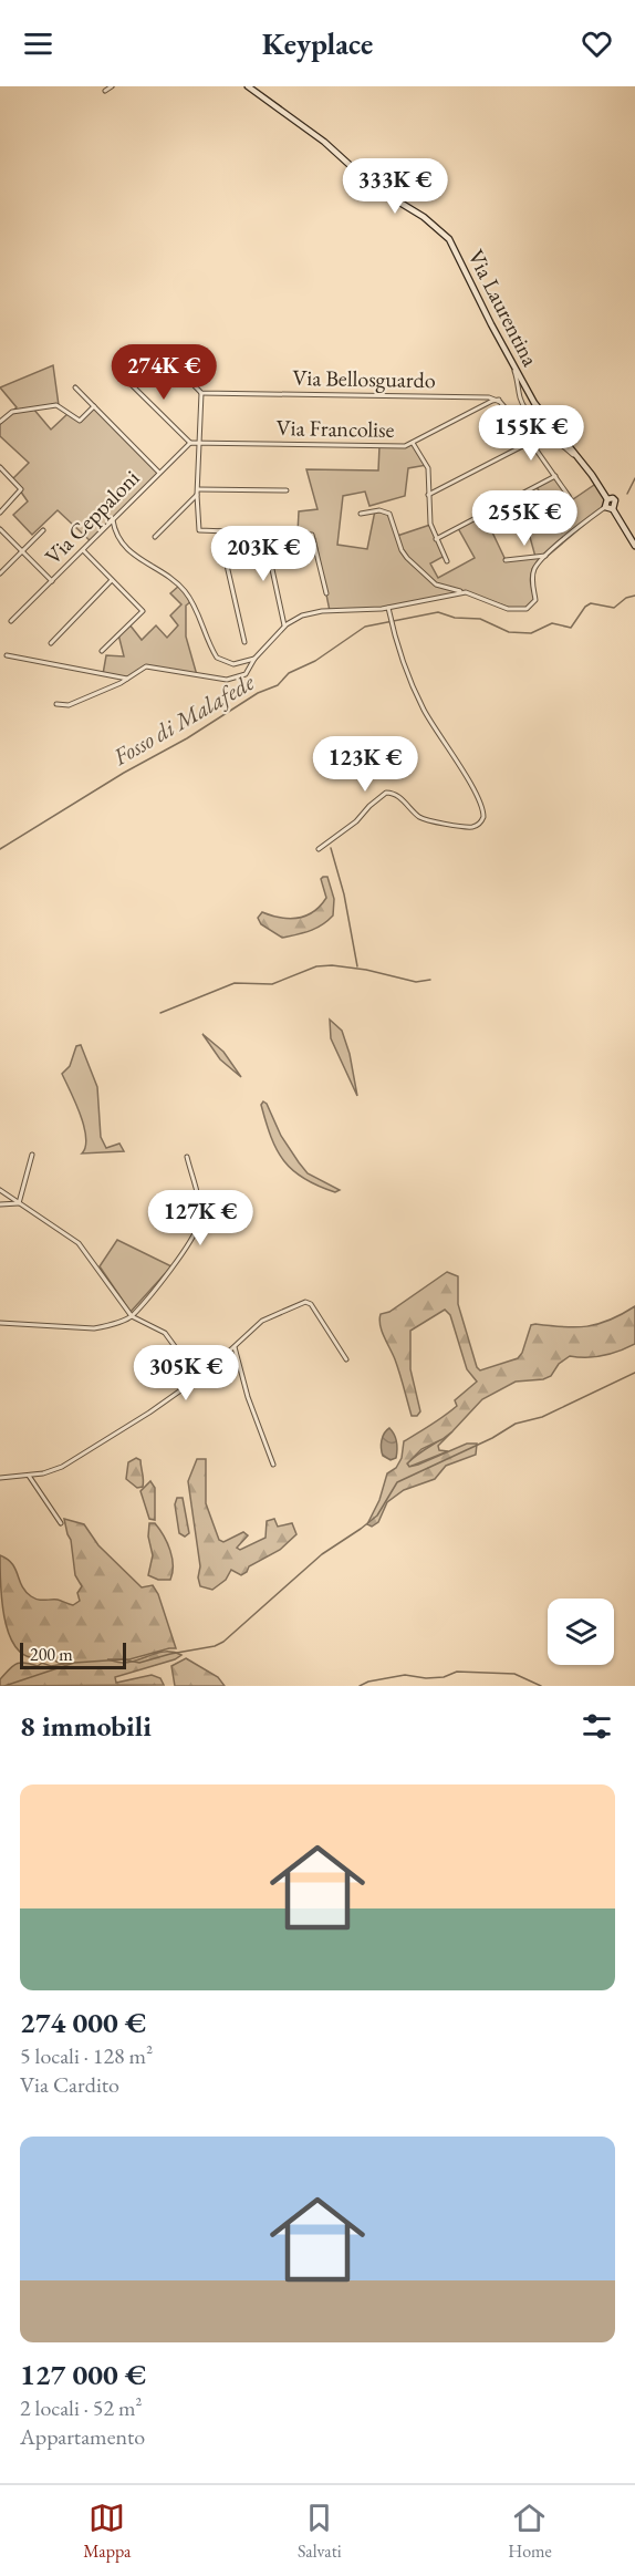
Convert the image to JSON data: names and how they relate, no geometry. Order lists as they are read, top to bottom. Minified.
{"streets":{"main road":["Via Laurentina"],"street":["Via Bellosguardo","Via Francolise","Via Ceppaloni"]},"crossings":[["Via Bellosguardo","Via Francolise"]],"water":["Fosso di Malafede"],"scale_bar":"200 m","page":{"header":"Keyplace","price":["333K €","274K €","155K €","255K €","203K €","123K €","127K €","305K €"],"scale":"200 m","heading":"8 immobili","list":[{"name":"274 000 €","note":"5 locali · 128 m² · Via Cardito"},{"name":"127 000 €","note":"2 locali · 52 m² · Appartamento"}],"tabs":["Mappa","Salvati","Home"]}}
